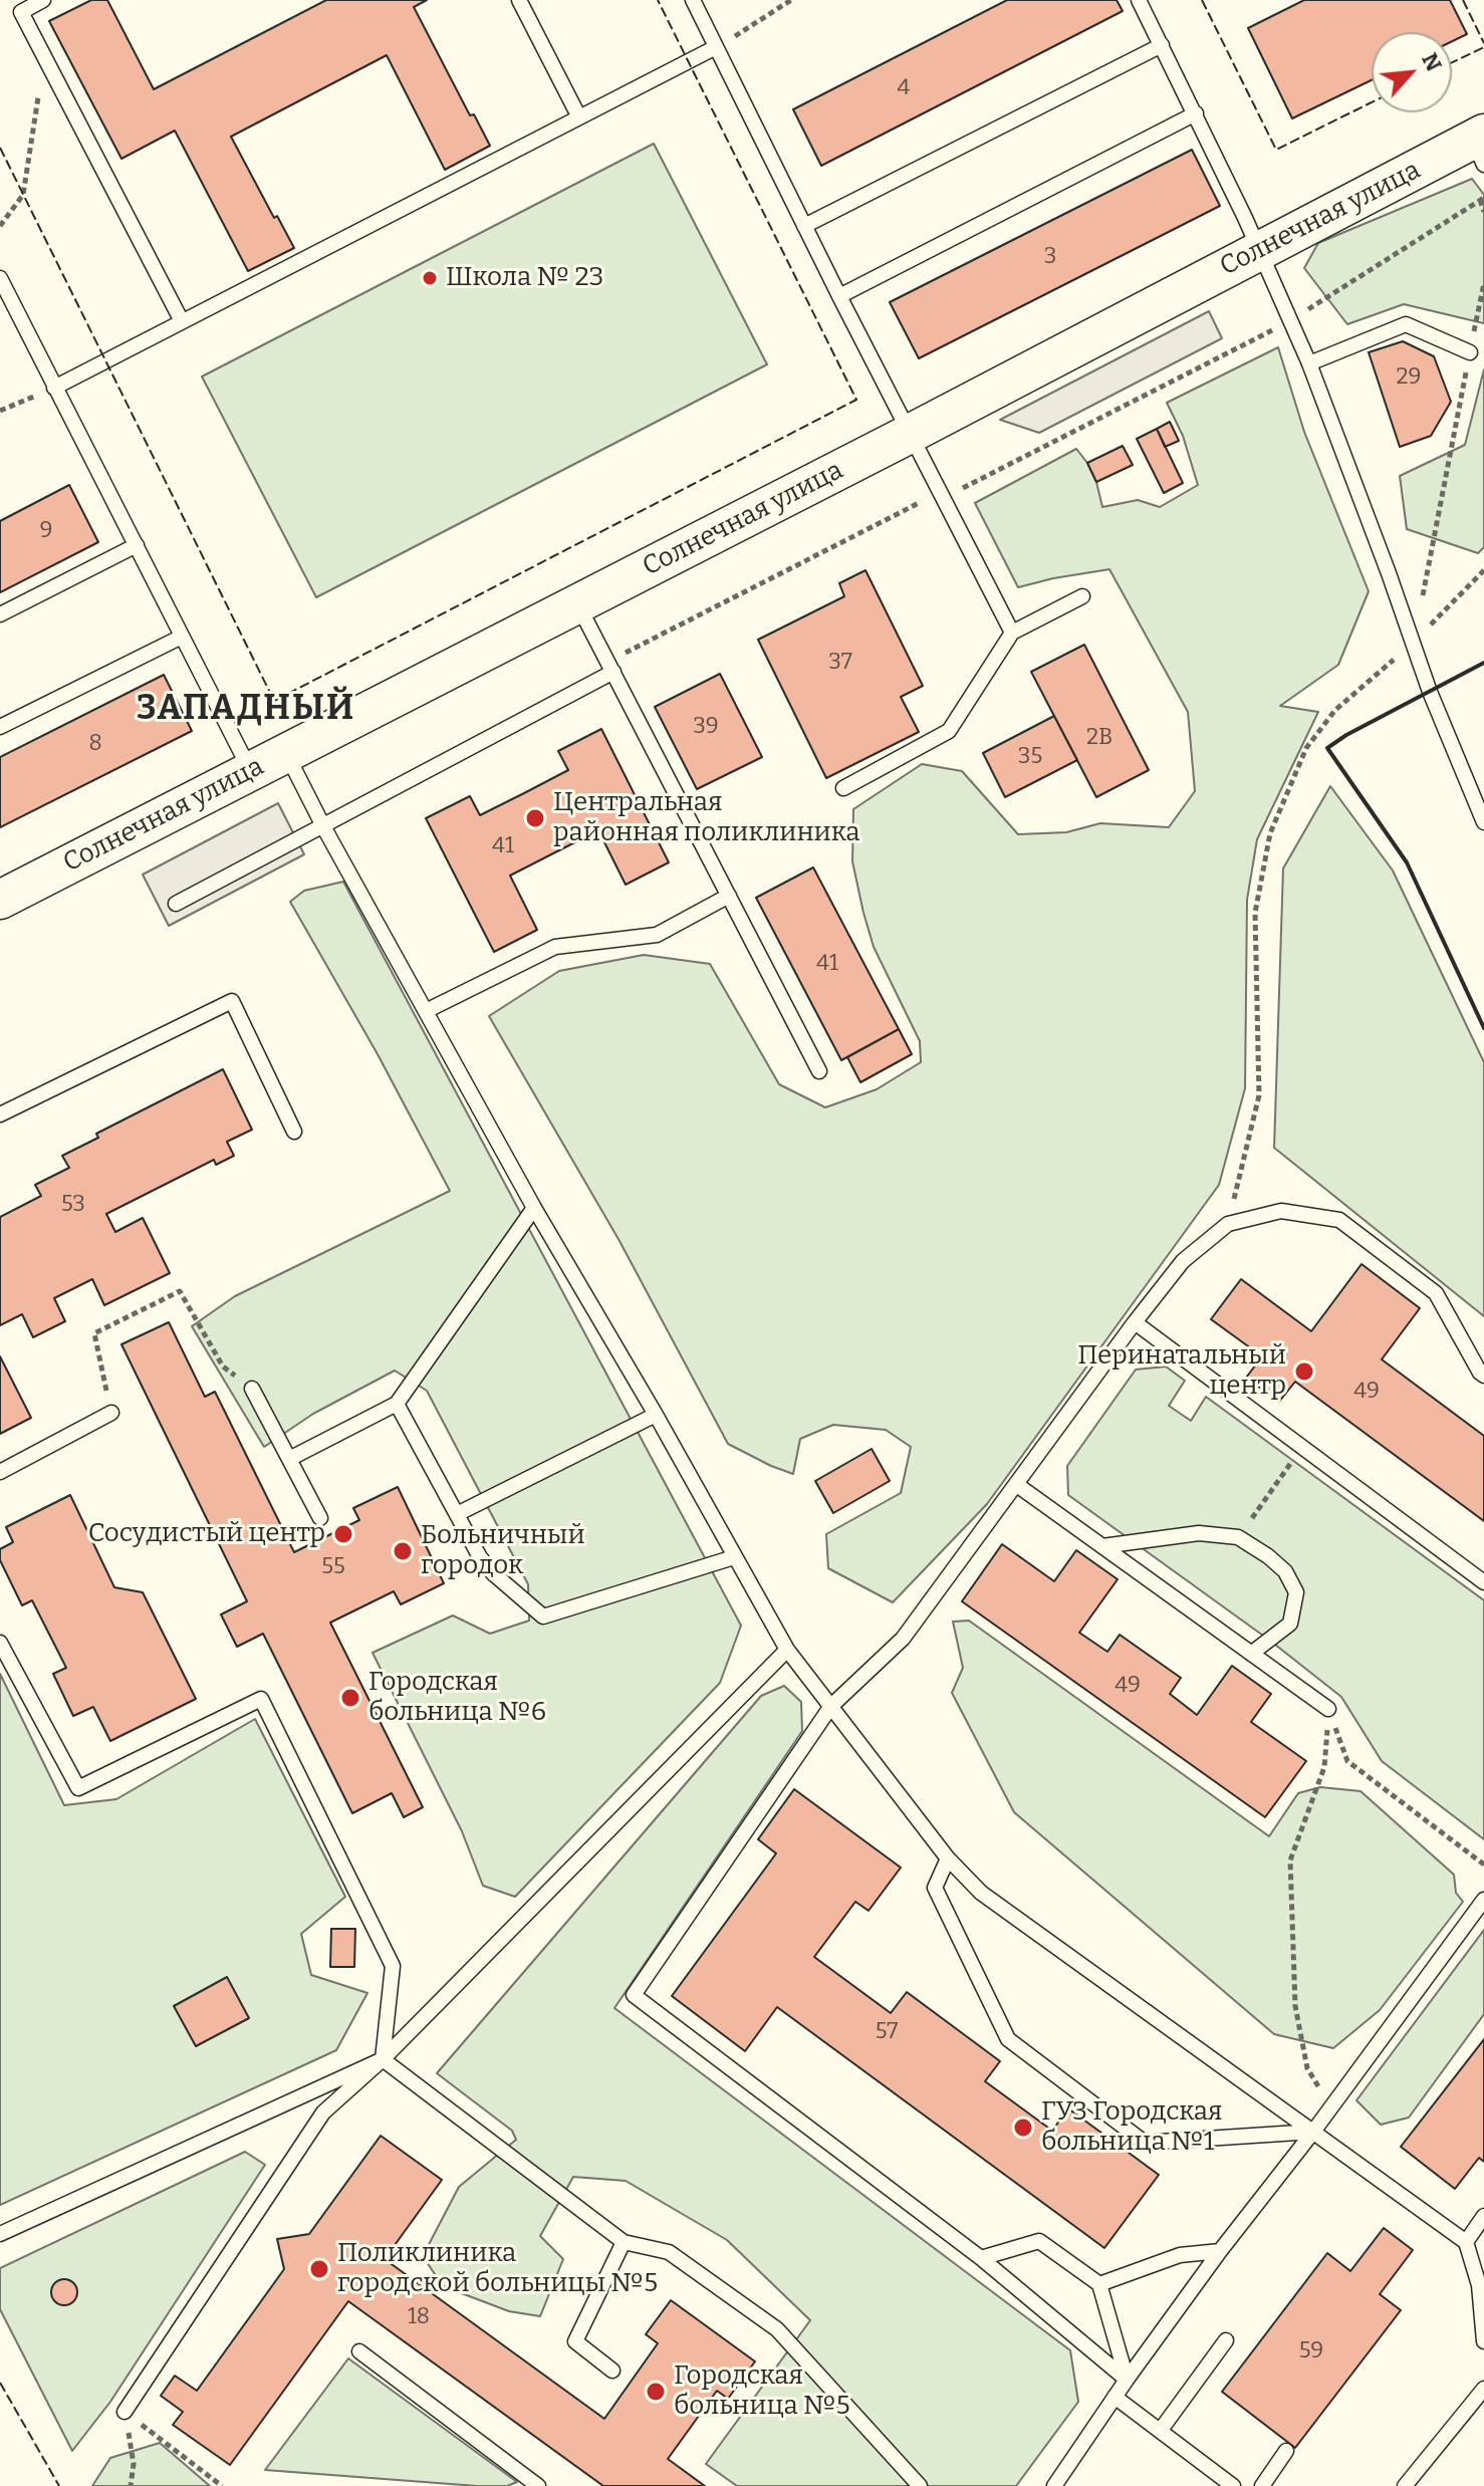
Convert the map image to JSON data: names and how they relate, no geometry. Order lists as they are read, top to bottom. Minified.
{"streets":{"street":["Солнечная улица"]},"districts":["ЗАПАДНЫЙ"],"places":["Школа № 23","Центральная районная поликлиника","Перинатальный центр","Сосудистый центр","Больничный городок","Городская больница №6","ГУЗ Городская больница №1","Поликлиника городской больницы №5","Городская больница №5"],"house_numbers":["4","3","29","9","37","39","2В","8","35","41","41","53","49","55","49","57","18","59"],"north":"top right"}
